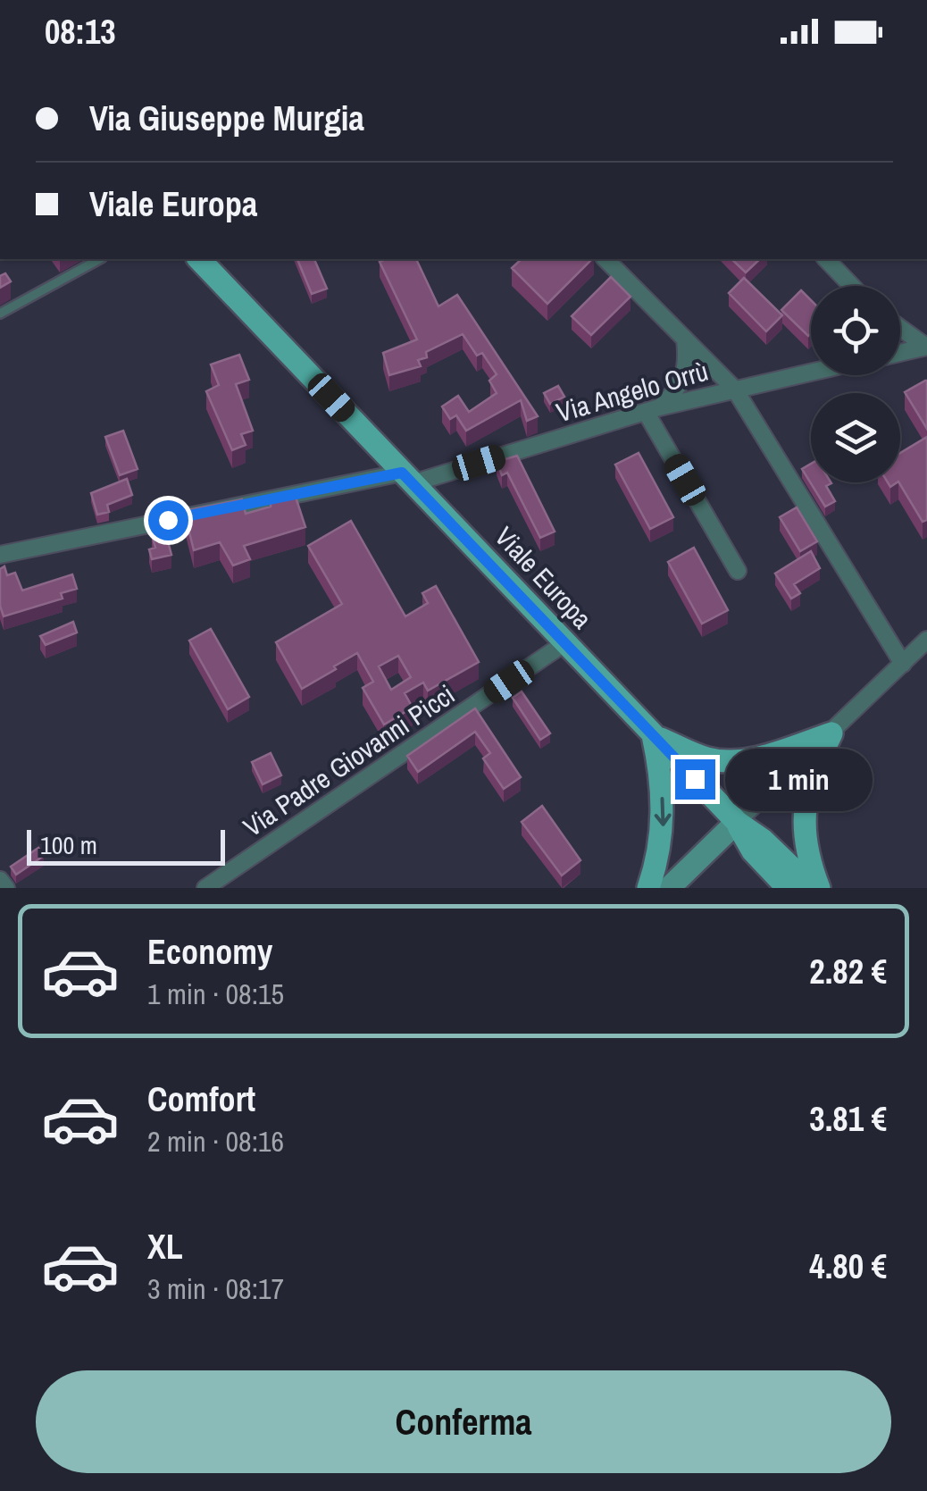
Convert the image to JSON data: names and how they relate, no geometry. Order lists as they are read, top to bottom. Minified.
{"streets":{"main road":["Viale Europa"],"street":["Via Angelo Orrù","Via Padre Giovanni Picci"]},"crossings":[["Via Angelo Orrù","Viale Europa"],["Viale Europa","Via Padre Giovanni Picci"]],"scale_bar":"100 m","page":{"status":"08:13","banner":["Via Giuseppe Murgia","Viale Europa"],"bubble":"1 min","scale":"100 m","list":[{"name":"Economy","note":"1 min · 08:15","value":"2.82 €"},{"name":"Comfort","note":"2 min · 08:16","value":"3.81 €"},{"name":"XL","note":"3 min · 08:17","value":"4.80 €"}],"buttons":"Conferma"}}
